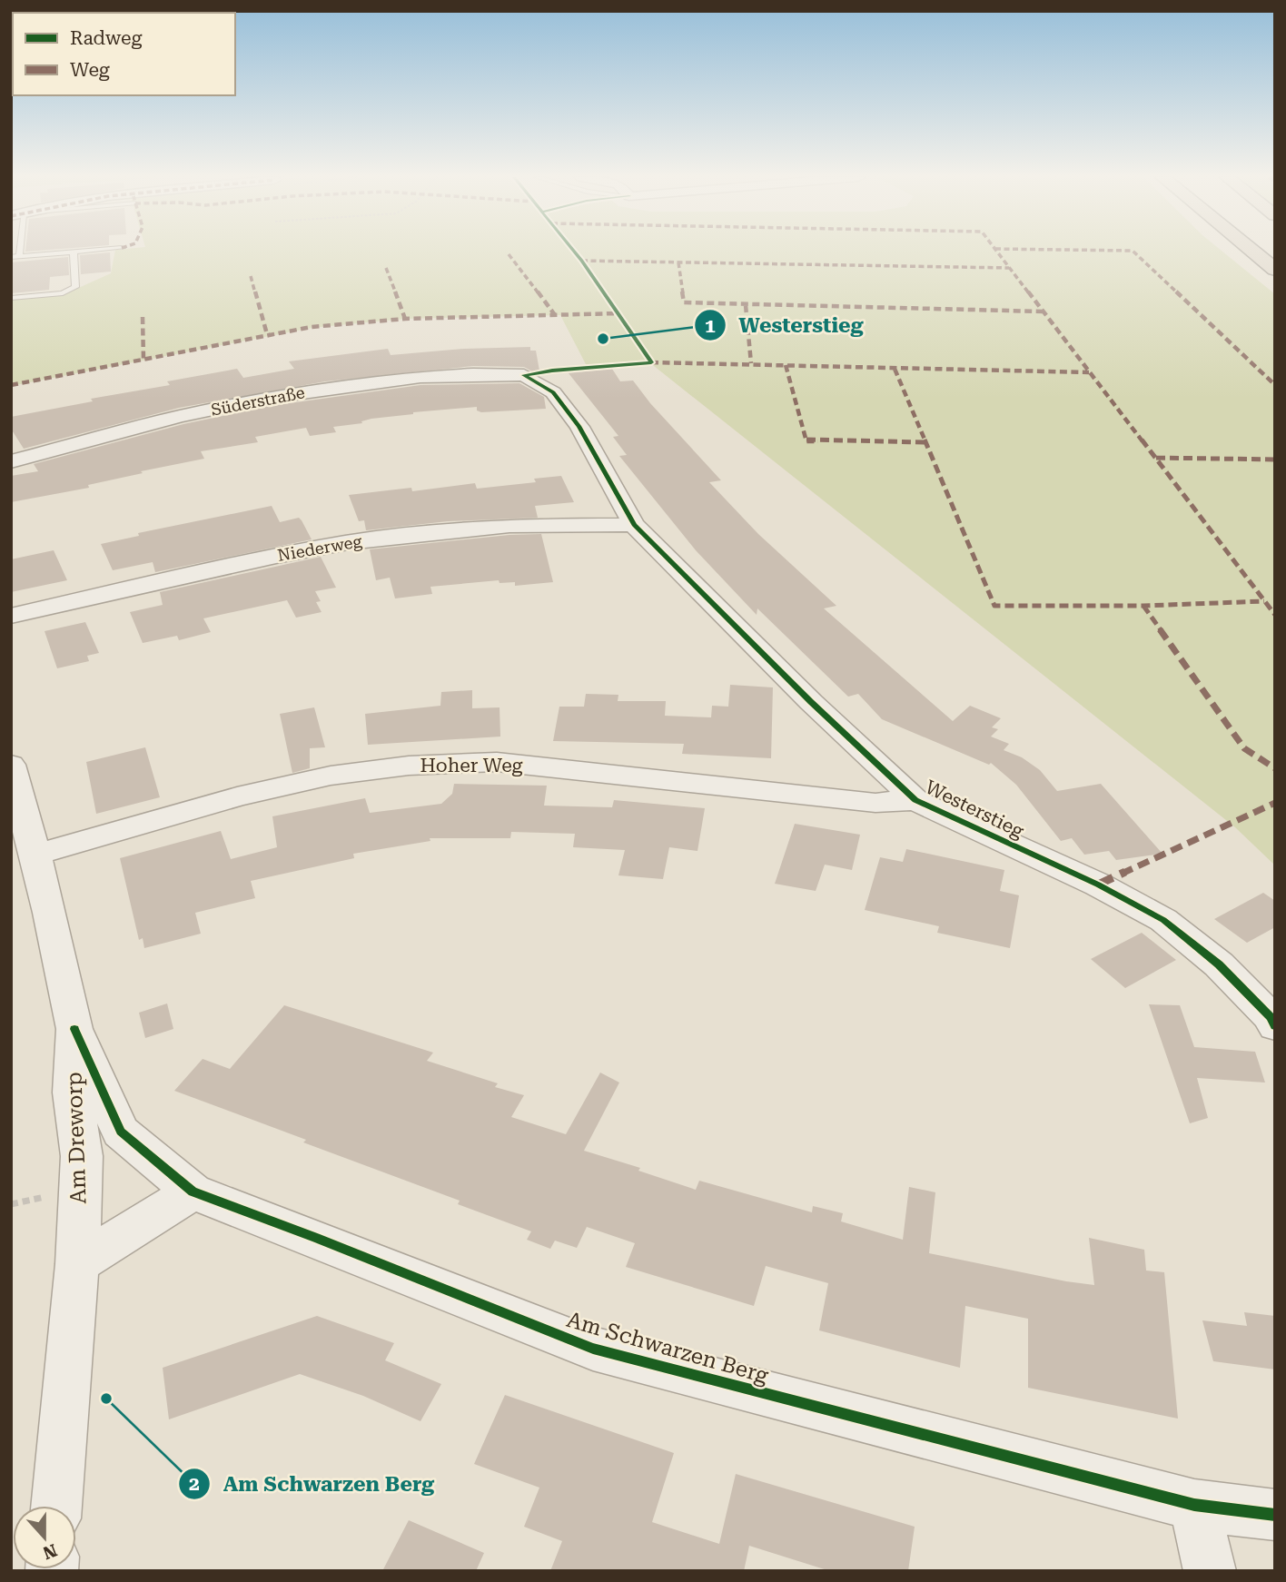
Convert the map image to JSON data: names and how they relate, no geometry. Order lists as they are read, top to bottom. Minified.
{"streets":{"street":["Süderstraße","Niederweg","Hoher Weg","Westerstieg","Am Dreworp","Am Schwarzen Berg"]},"crossings":[["Süderstraße","Westerstieg"],["Niederweg","Westerstieg"],["Hoher Weg","Westerstieg"],["Hoher Weg","Am Dreworp"],["Am Dreworp","Am Schwarzen Berg"]],"places":["Westerstieg","Am Schwarzen Berg"],"legend":["Radweg","Weg"],"north":"bottom"}
